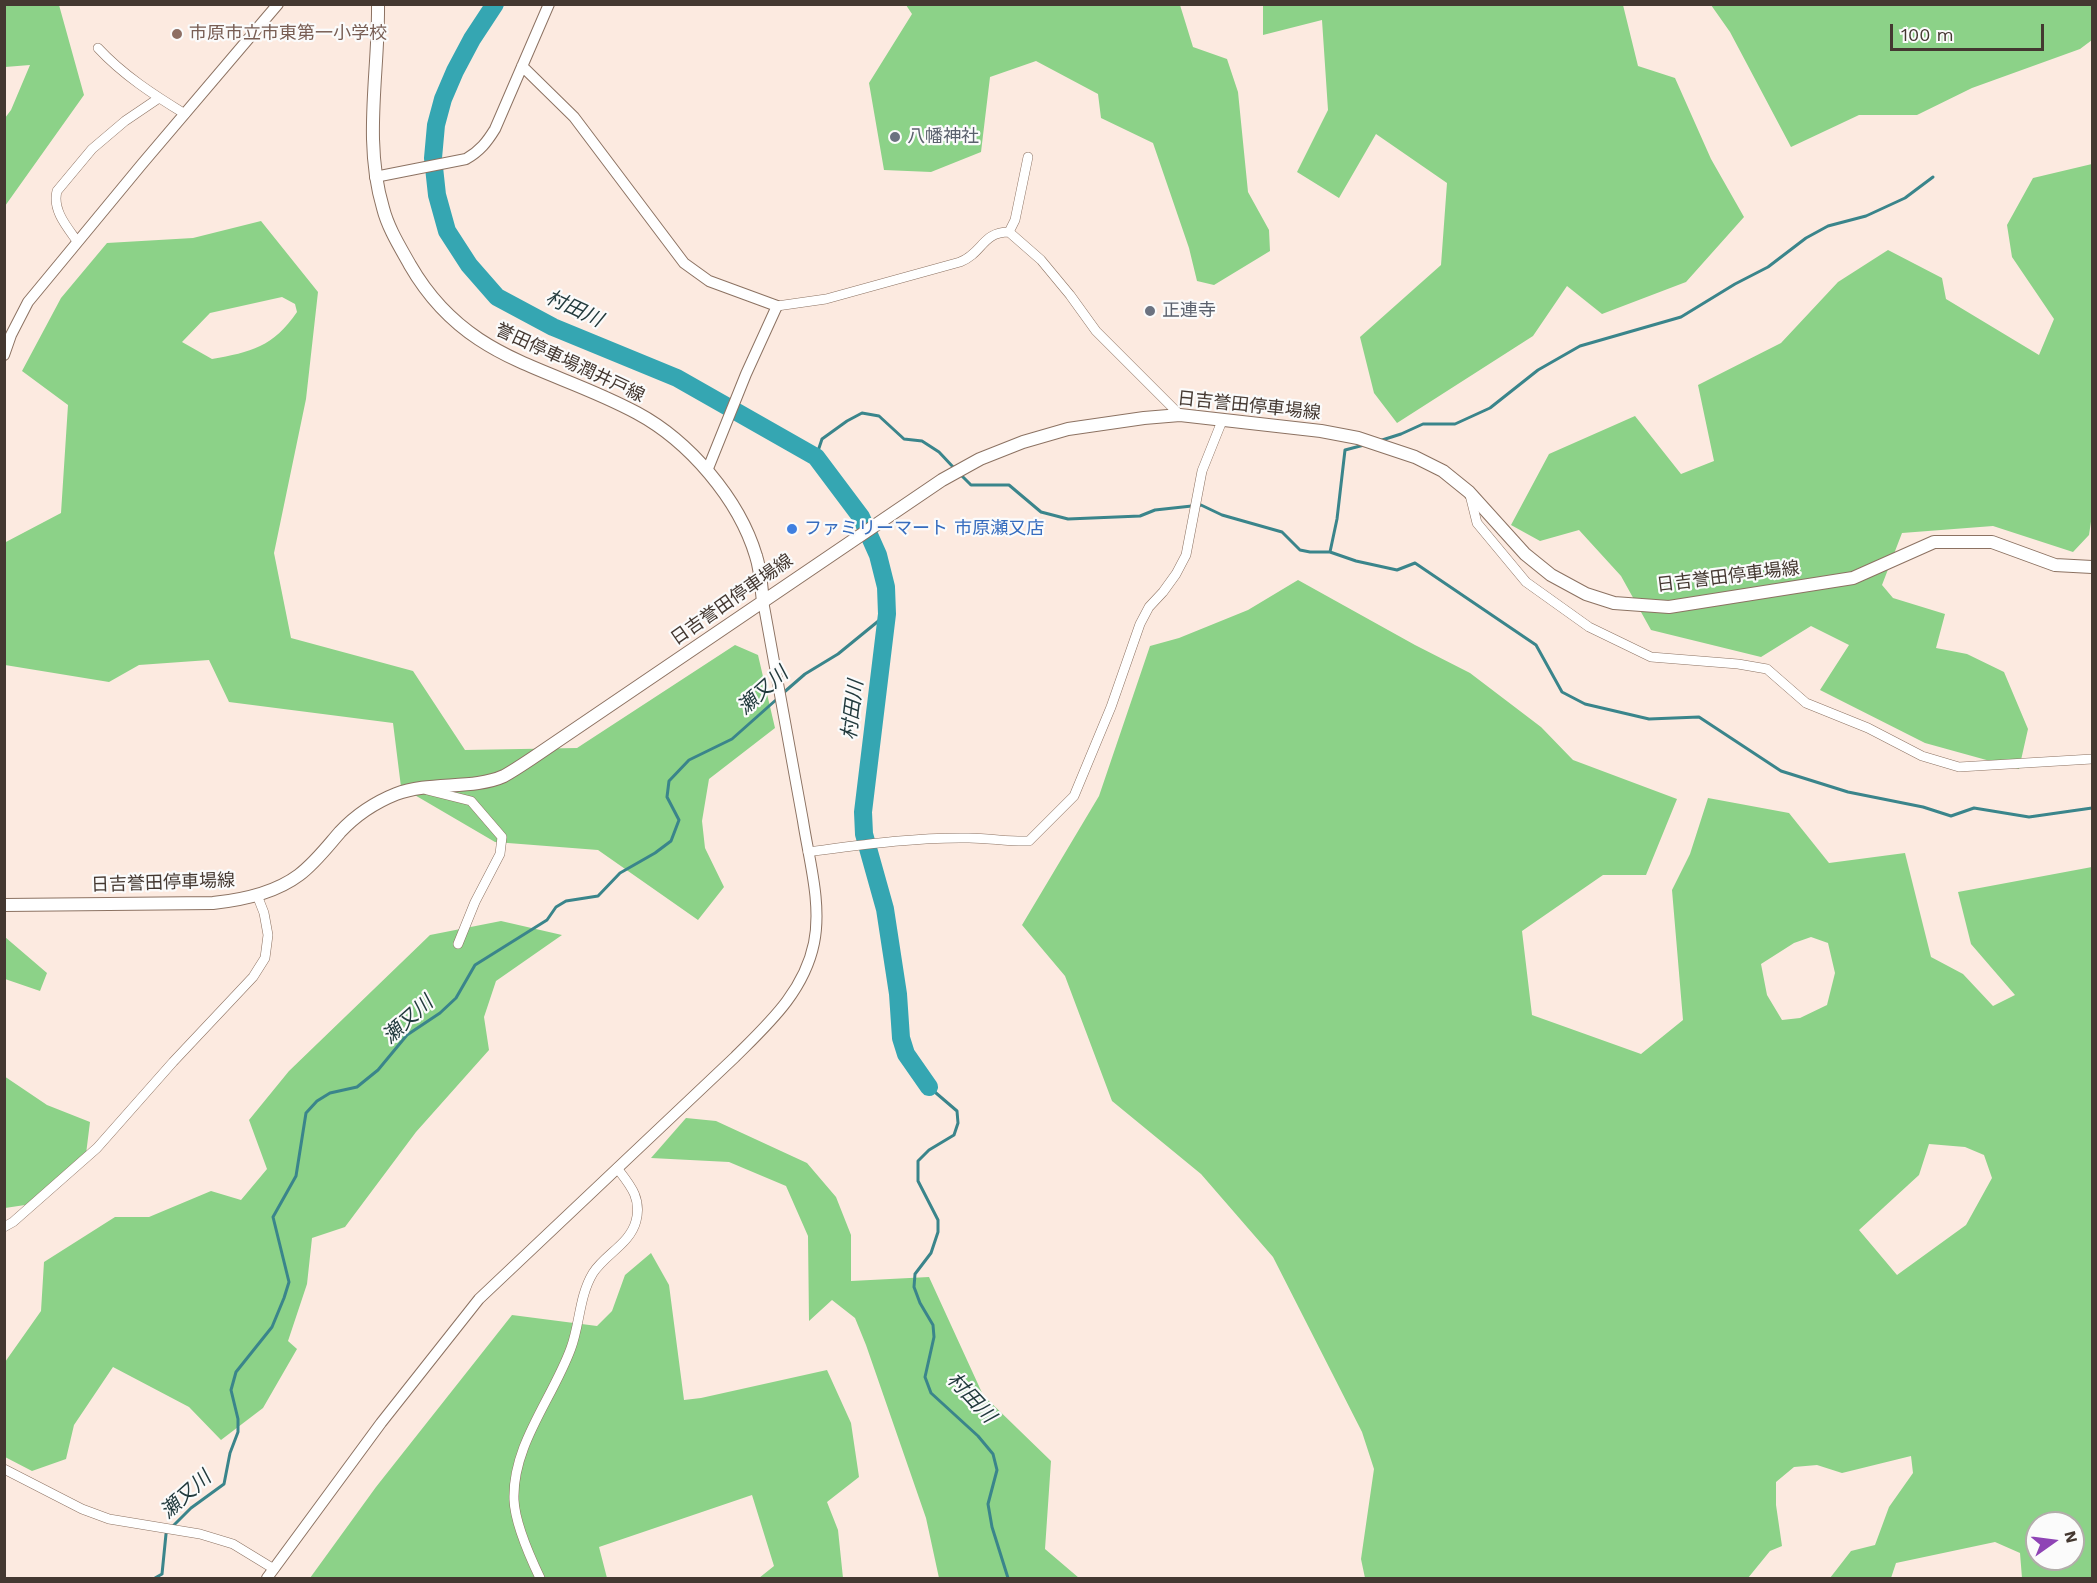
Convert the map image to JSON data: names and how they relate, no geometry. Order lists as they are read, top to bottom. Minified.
{"streets":{"main road":["誉田停車場潤井戸線","日吉誉田停車場線"]},"crossings":[["誉田停車場潤井戸線","日吉誉田停車場線"]],"water":["村田川","瀬又川"],"places":["市原市立市東第一小学校","八幡神社","正連寺","ファミリーマート 市原瀬又店"],"scale_bar":"100 m","north":"right"}
